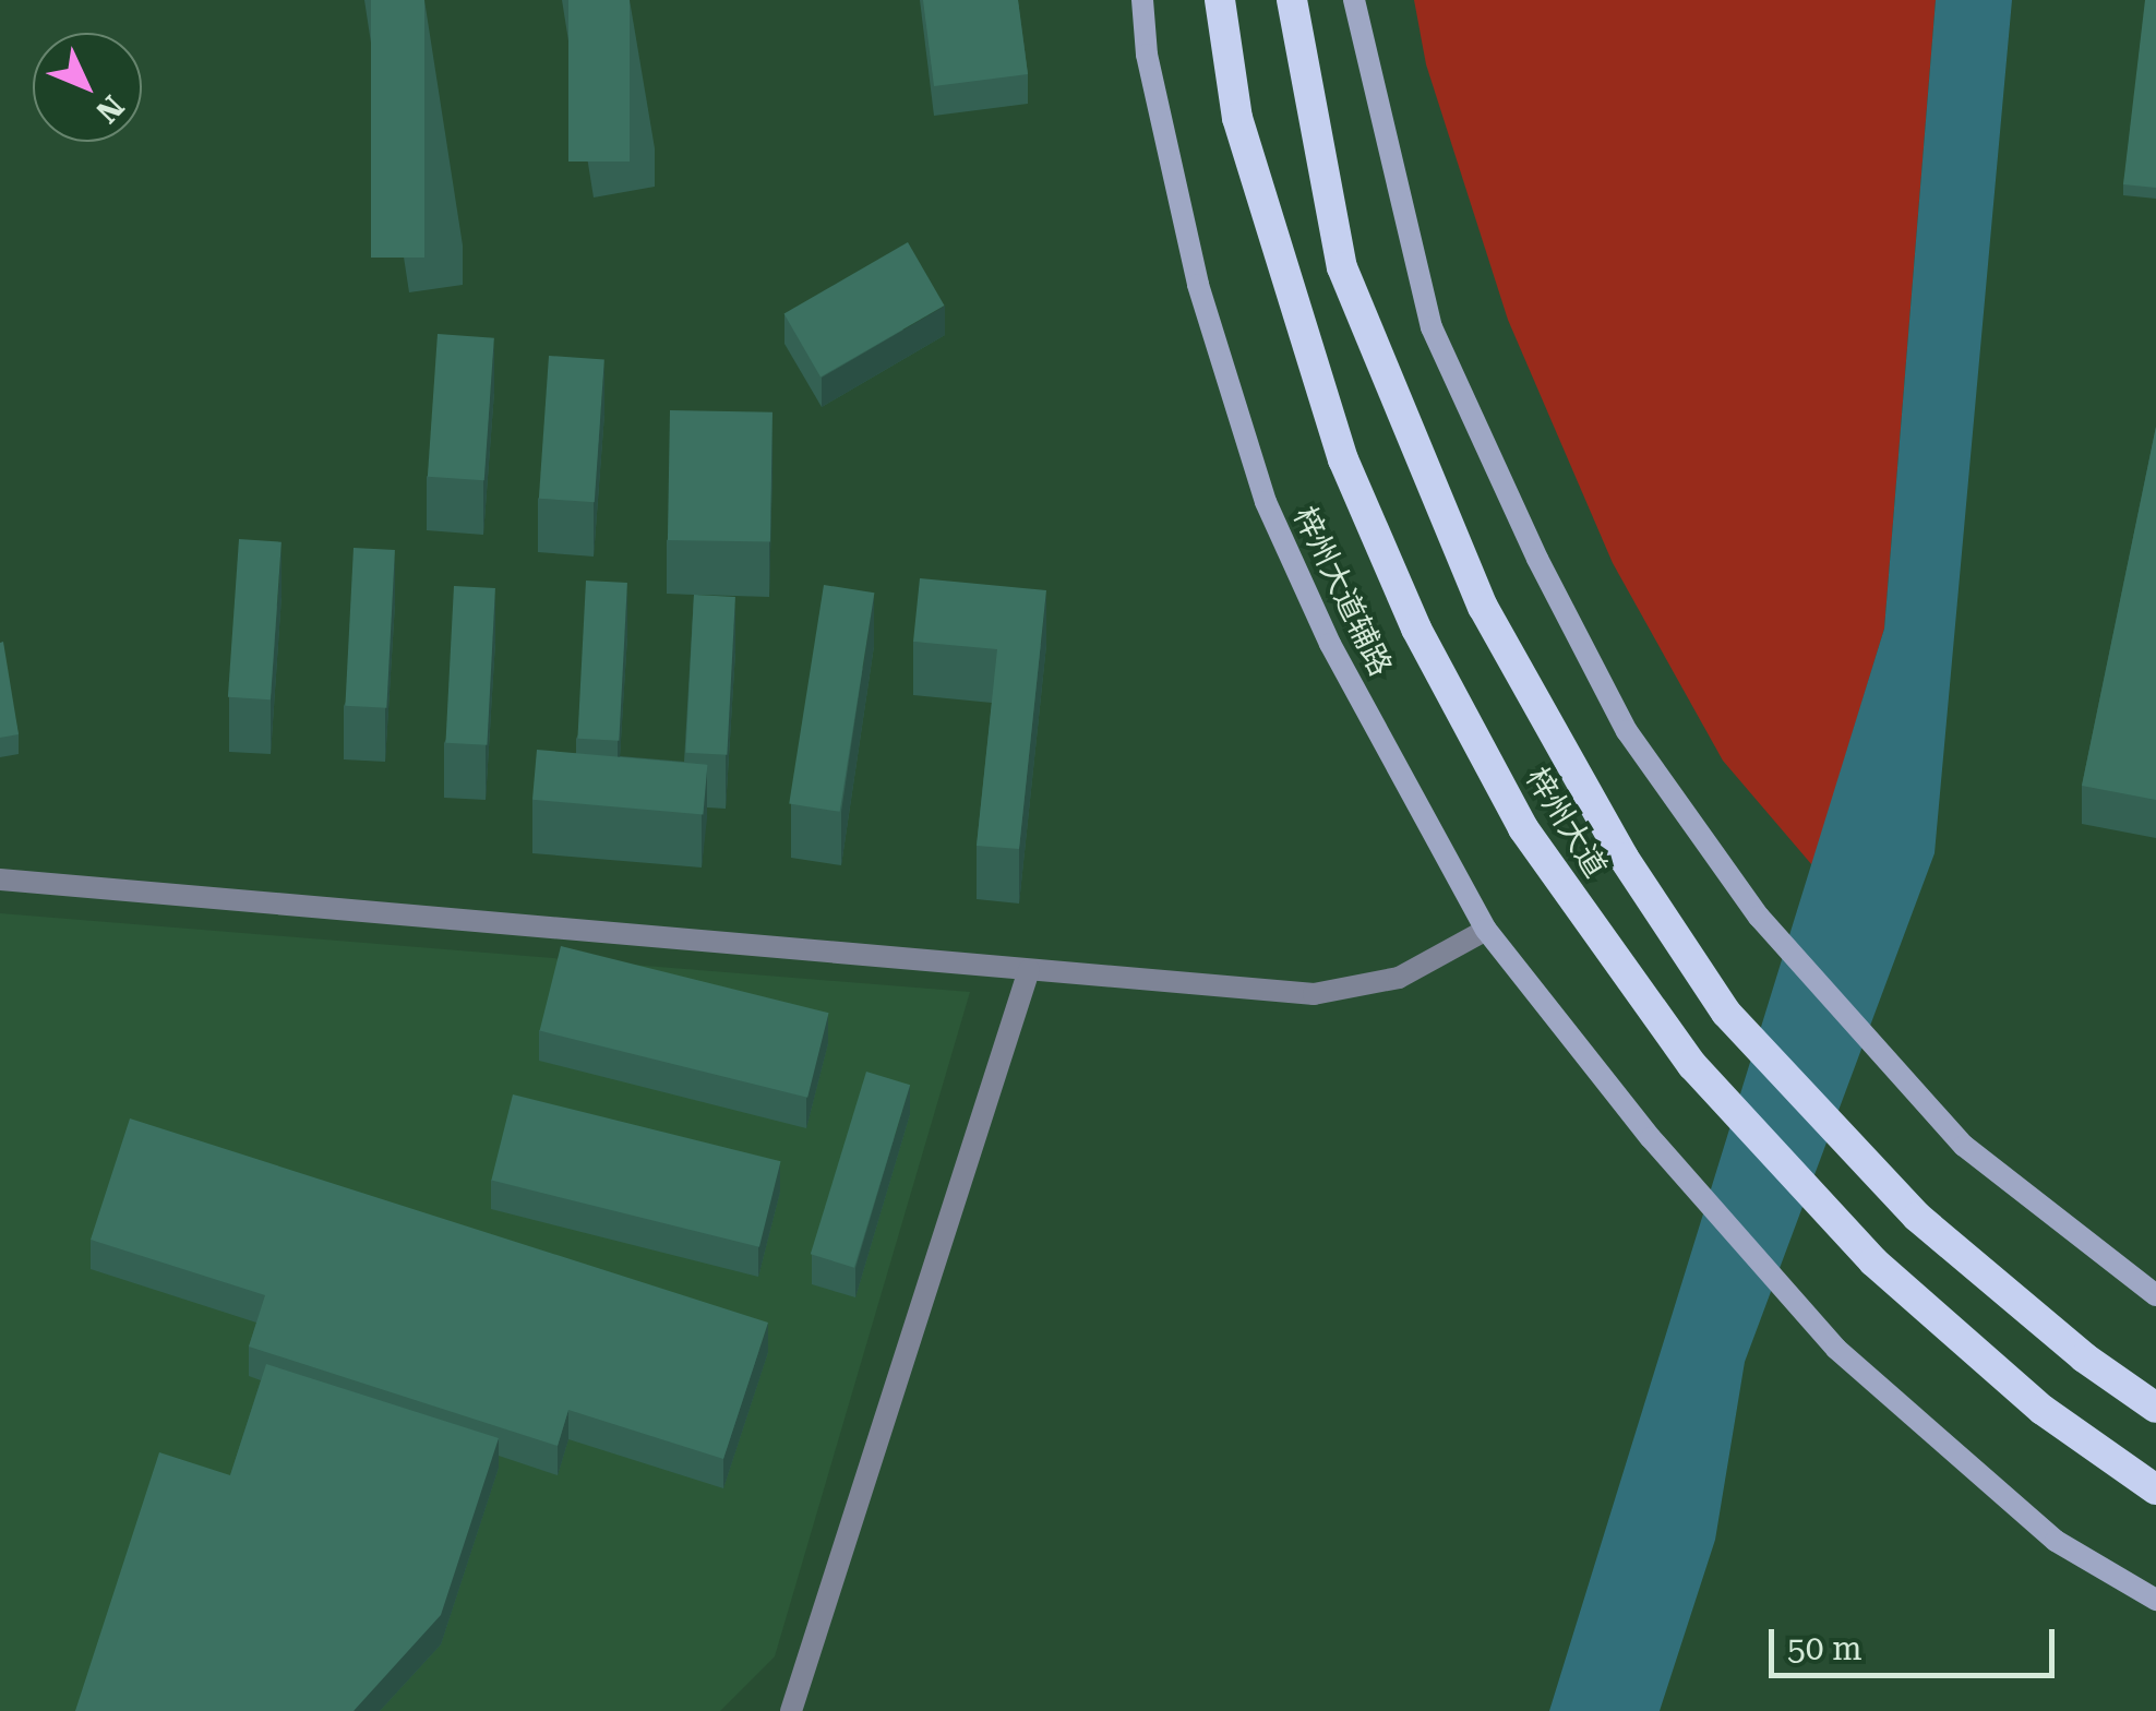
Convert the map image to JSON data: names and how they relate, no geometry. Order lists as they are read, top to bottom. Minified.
{"streets":{"highway":["梓州大道"],"main road":["梓州大道辅路"]},"scale_bar":"50 m","north":"bottom right"}
